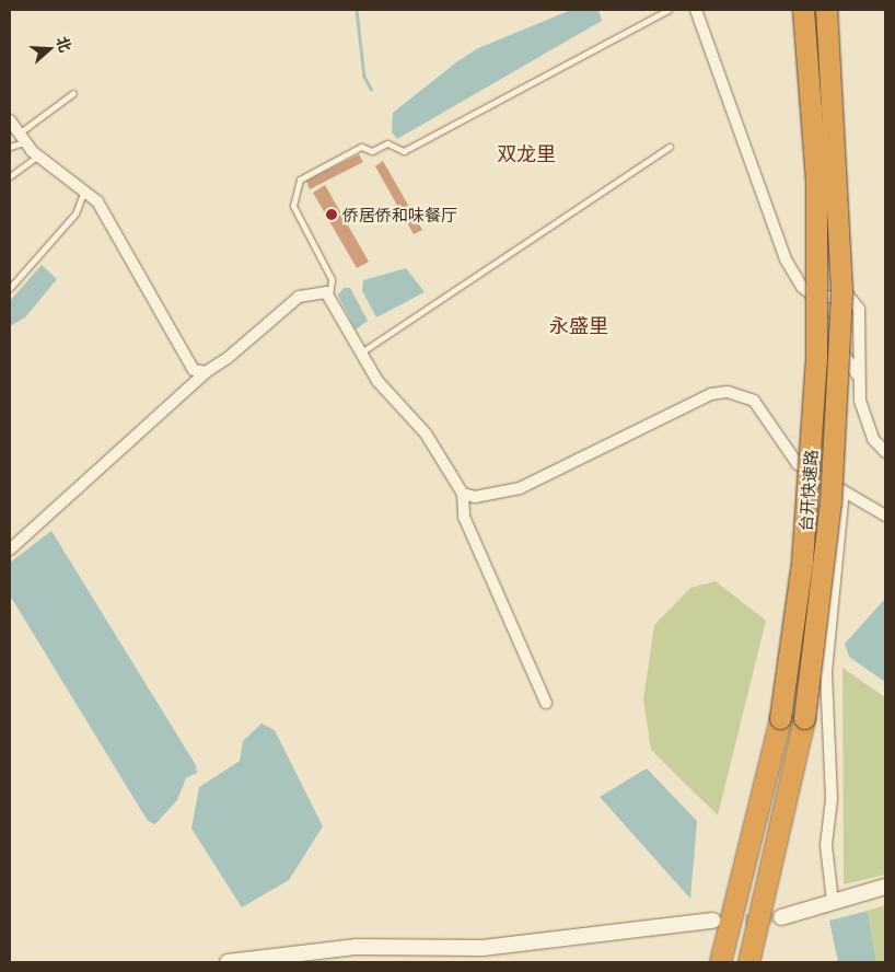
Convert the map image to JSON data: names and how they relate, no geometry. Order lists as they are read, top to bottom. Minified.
{"streets":{"highway":["台开快速路"]},"districts":["双龙里","永盛里"],"places":["侨居侨和味餐厅"],"north":"right"}
